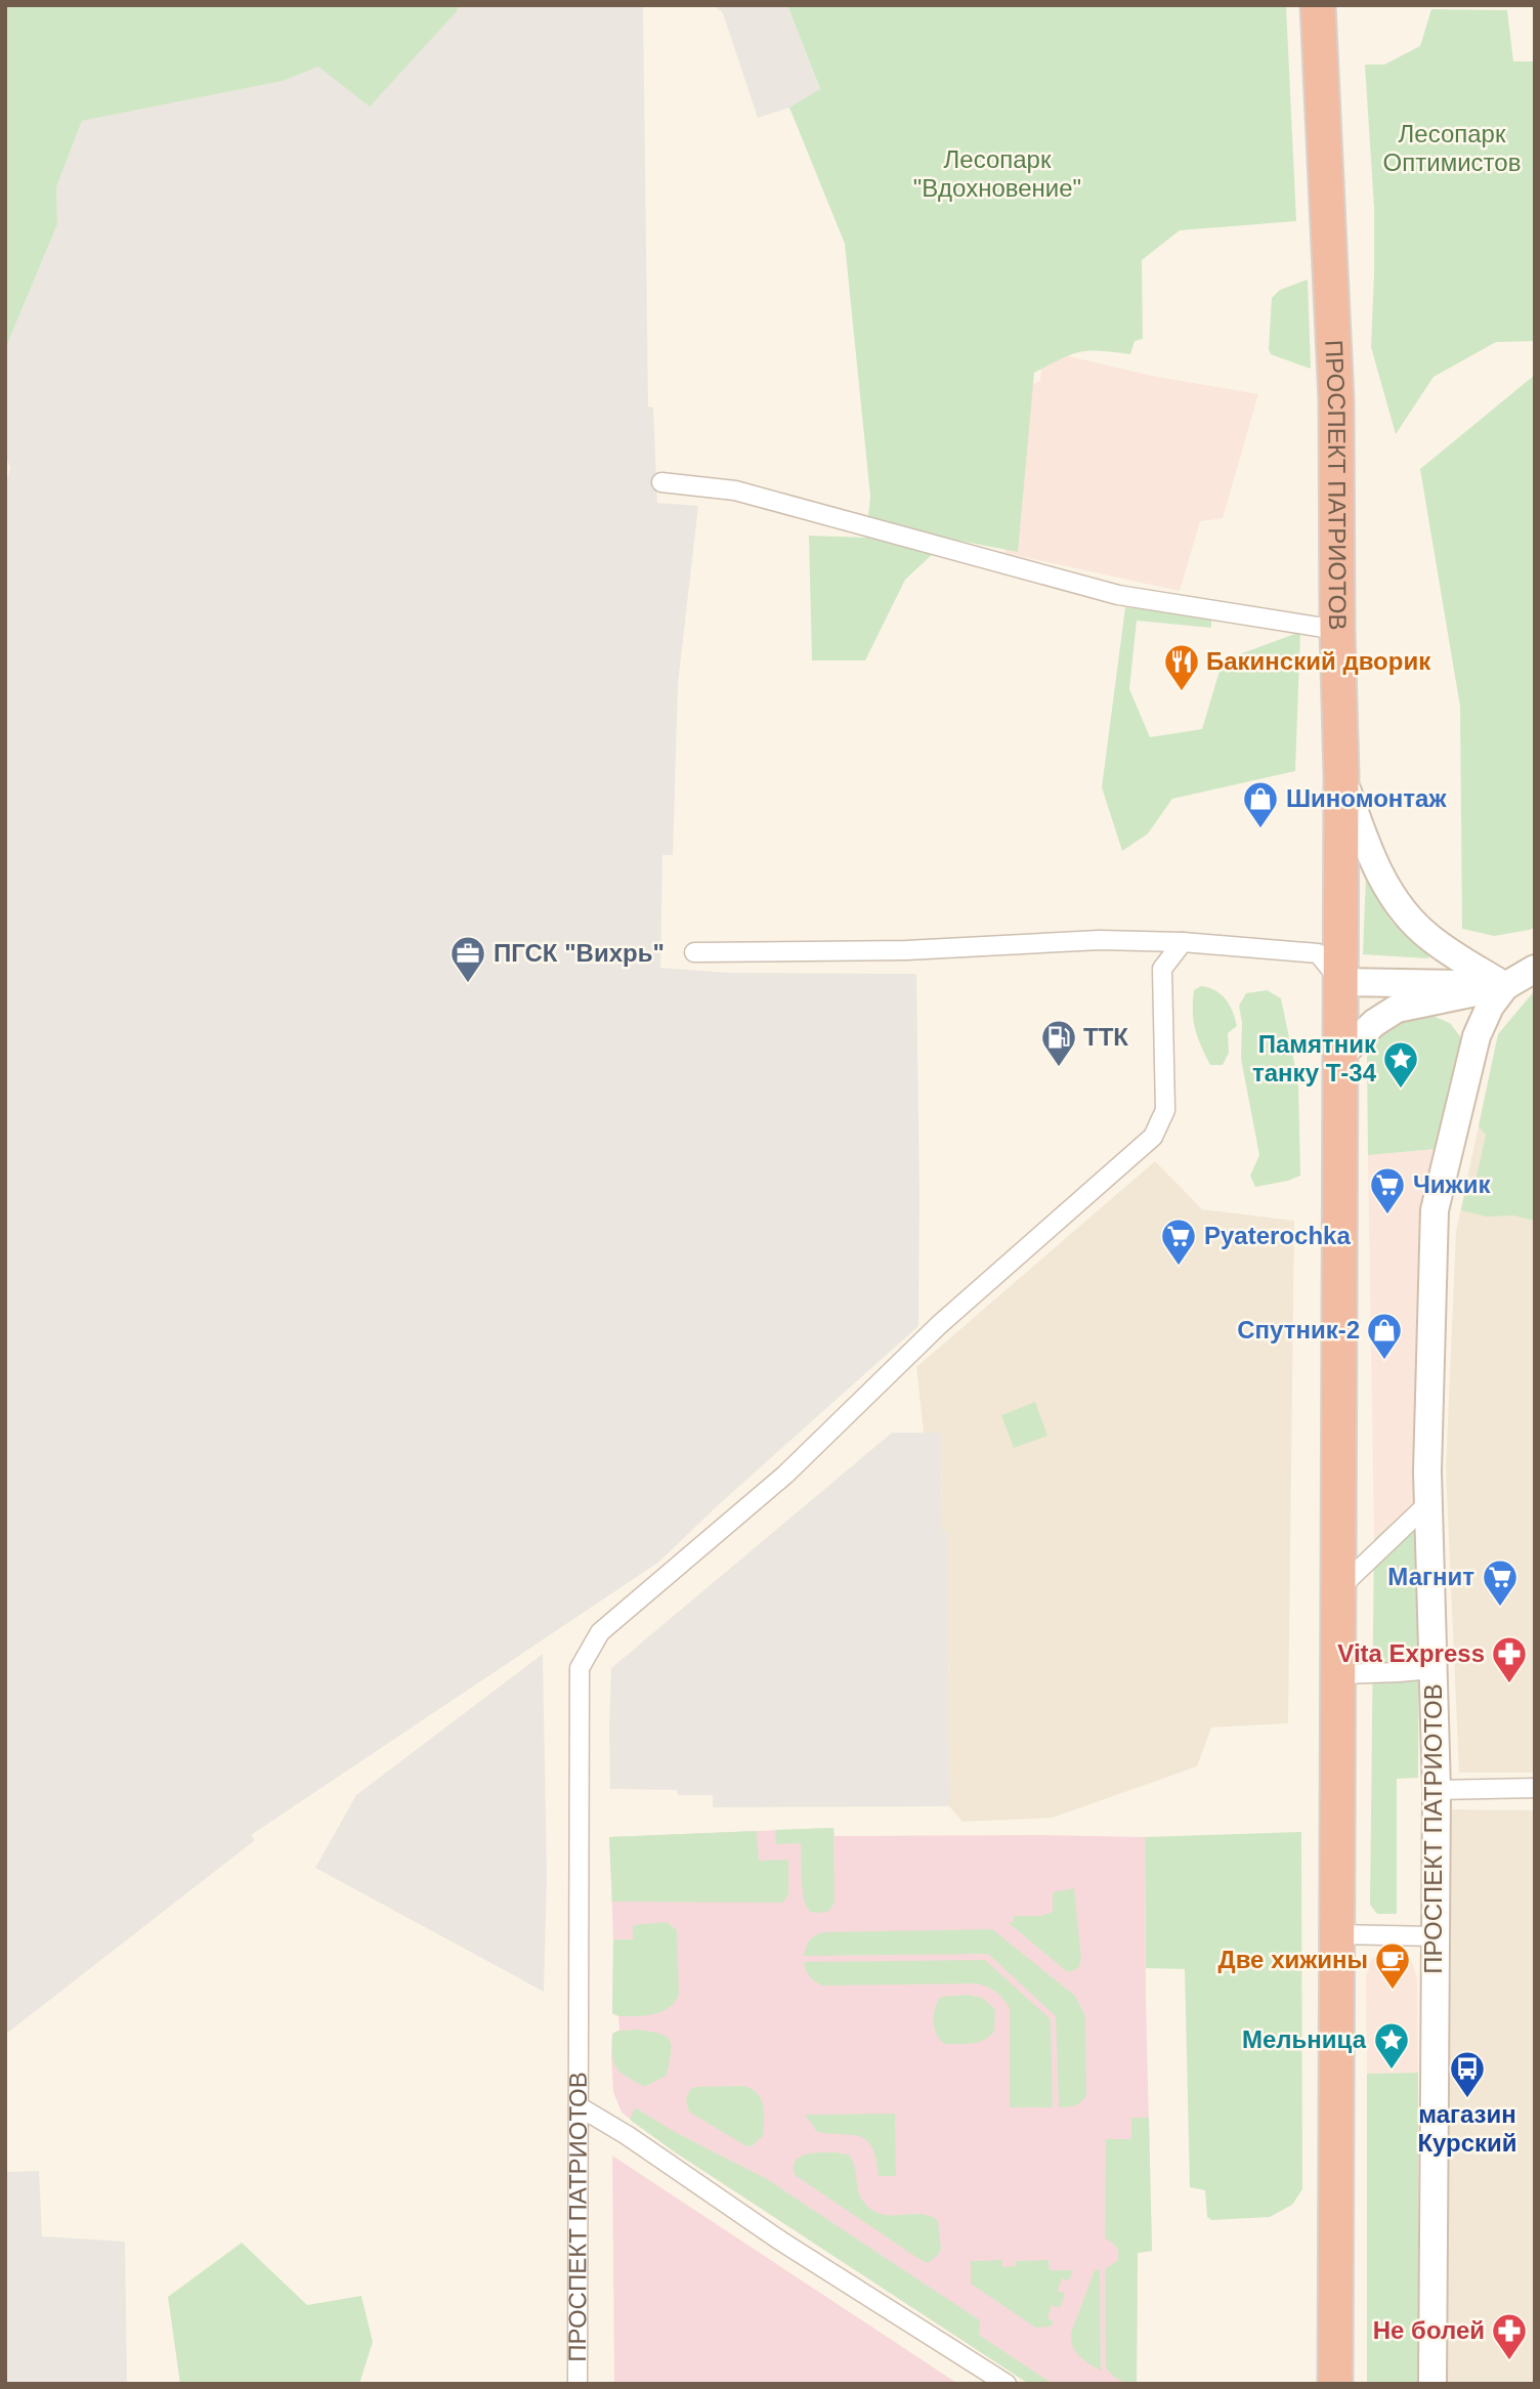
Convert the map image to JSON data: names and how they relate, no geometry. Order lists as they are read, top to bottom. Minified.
{"streets":{"highway":["ПРОСПЕКТ ПАТРИОТОВ"]},"parks":["Лесопарк Оптимистов","Лесопарк \"Вдохновение\""],"places":{"restaurant":["Бакинский дворик"],"shop":["Шиномонтаж","Спутник-2"],"office":["ПГСК \"Вихрь\""],"fuel station":["ТТК"],"place":["Памятник танку Т-34","Мельница"],"supermarket":["Чижик","Pyaterochka","Магнит"],"pharmacy":["Vita Express","Не болей"],"cafe":["Две хижины"],"bus stop":["магазин Курский"]}}
